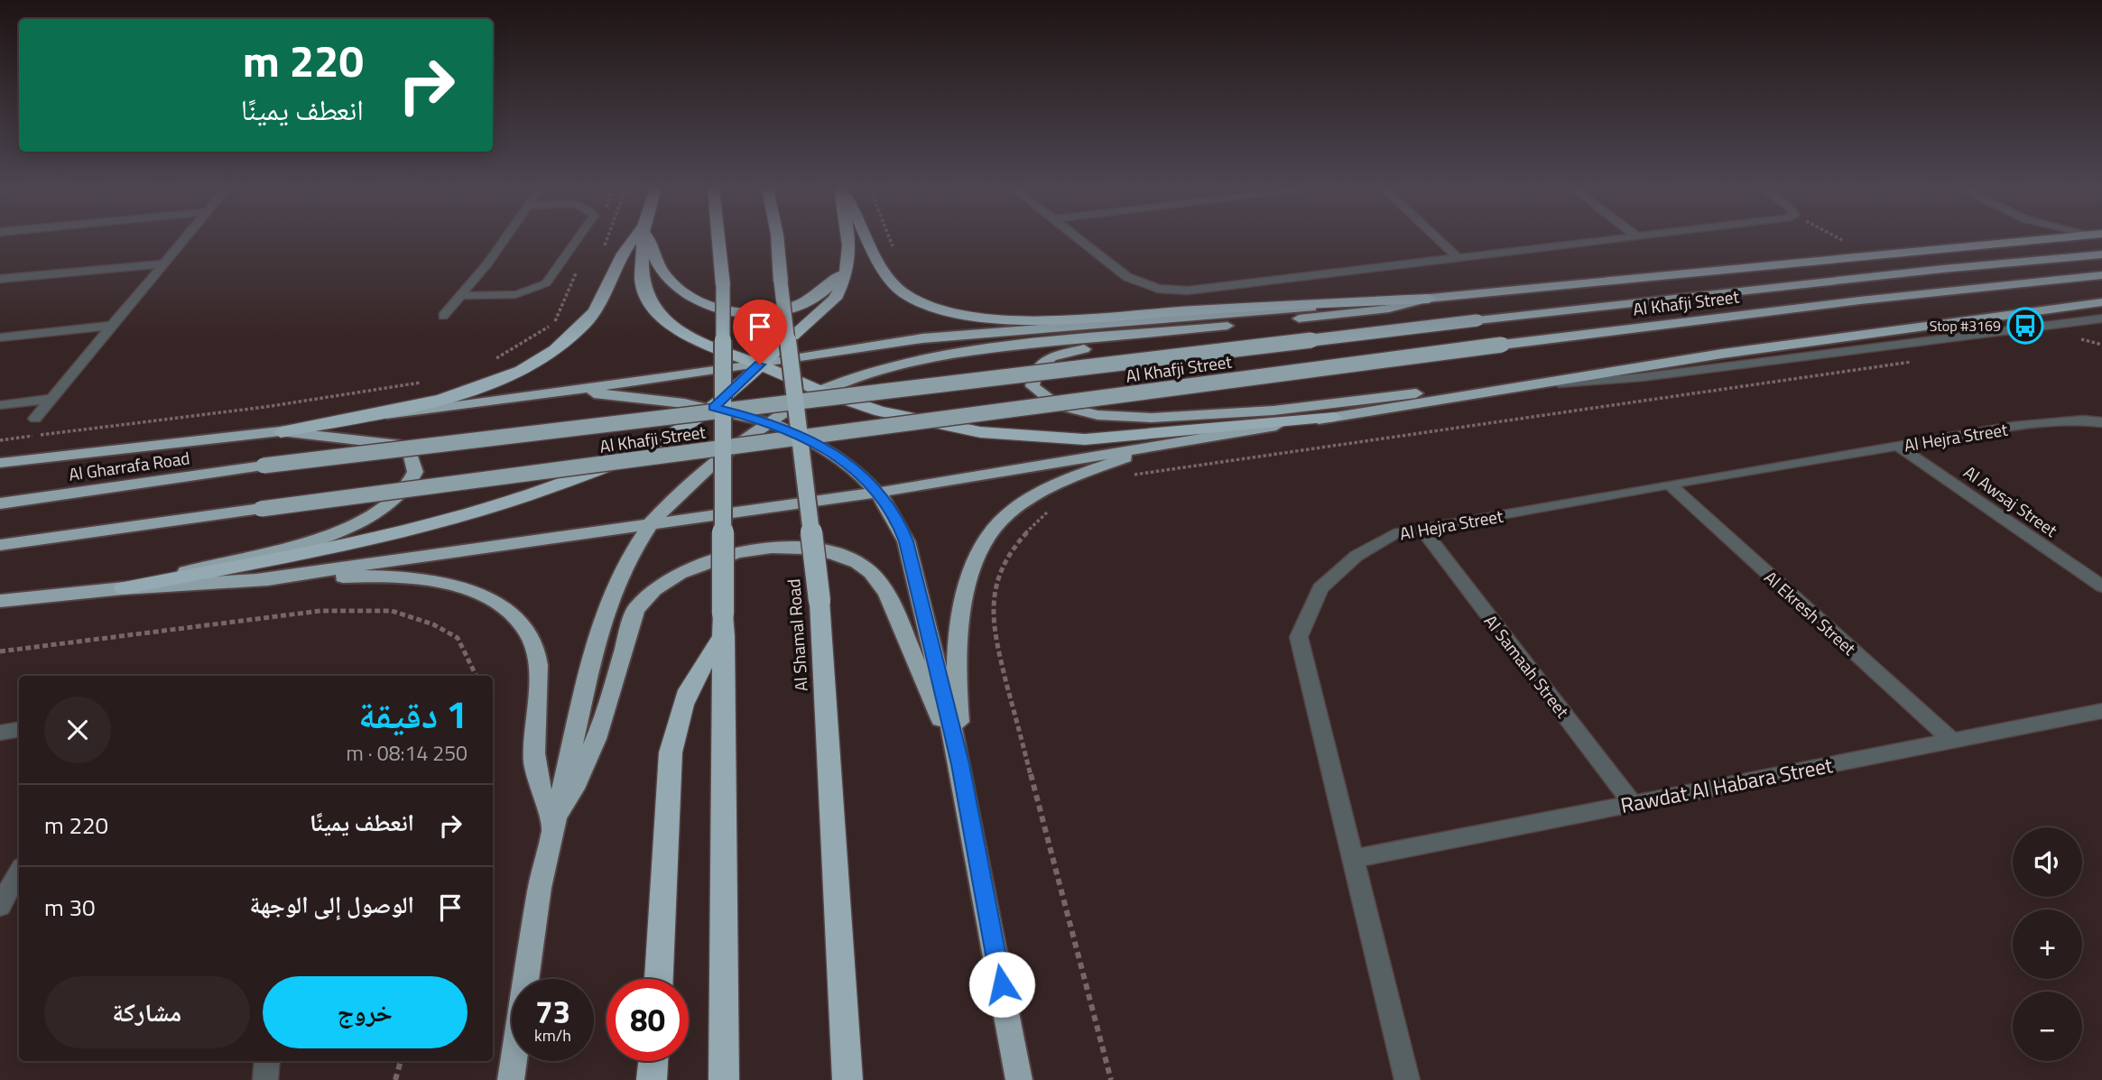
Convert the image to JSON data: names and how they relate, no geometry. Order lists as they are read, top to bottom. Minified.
{"streets":{"highway":["Al Khafji Street","Al Gharrafa Road","Al Shamal Road"],"street":["Al Hejra Street","Al Awsaj Street","Al Ekresh Street","Al Samaah Street","Rawdat Al Habara Street"]},"crossings":[["Al Khafji Street","Al Gharrafa Road"],["Al Hejra Street","Al Awsaj Street"],["Al Hejra Street","Al Ekresh Street"],["Al Hejra Street","Al Samaah Street"],["Al Hejra Street","Rawdat Al Habara Street"],["Al Ekresh Street","Rawdat Al Habara Street"],["Al Samaah Street","Rawdat Al Habara Street"]],"places":{"bus stop":["Stop #3169"]},"page":{"turn":["220 m","انعطف يمينًا"],"heading":["1 دقيقة","250 m · 08:14"],"list":[{"name":"انعطف يمينًا","value":"220 m"},{"name":"الوصول إلى الوجهة","value":"30 m"}],"map_buttons":["+","−"],"buttons":["خروج","مشاركة"],"speed":"73 km/h","limit":"80"}}
